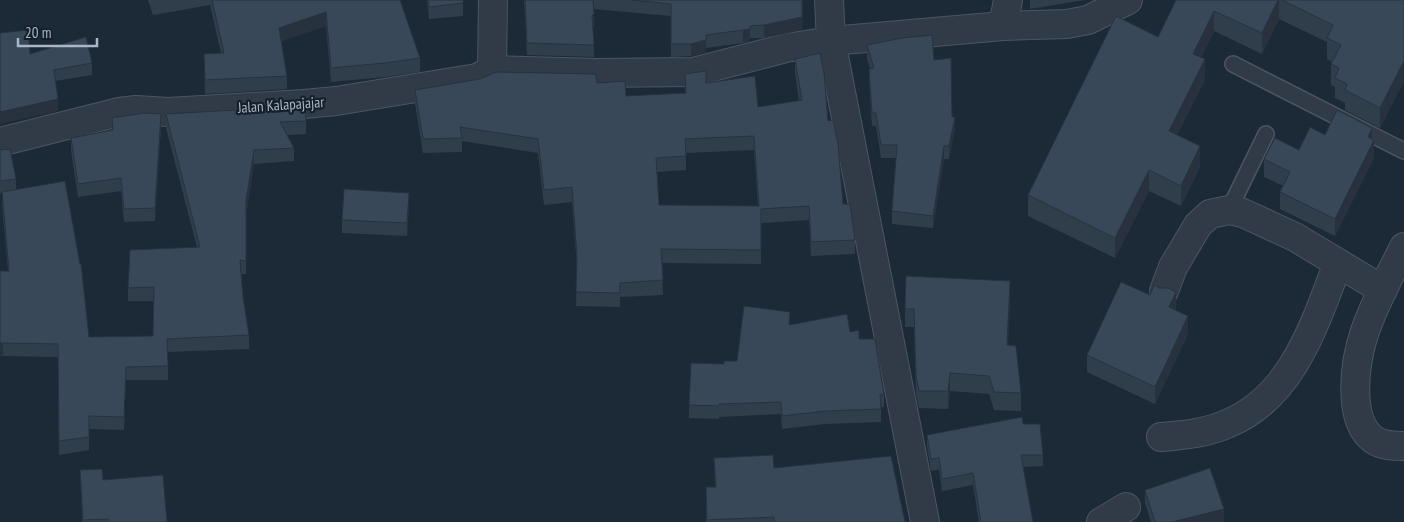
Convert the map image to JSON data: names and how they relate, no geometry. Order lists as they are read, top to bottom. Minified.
{"streets":{"street":["Jalan Kalapajajar"]},"scale_bar":"20 m"}
